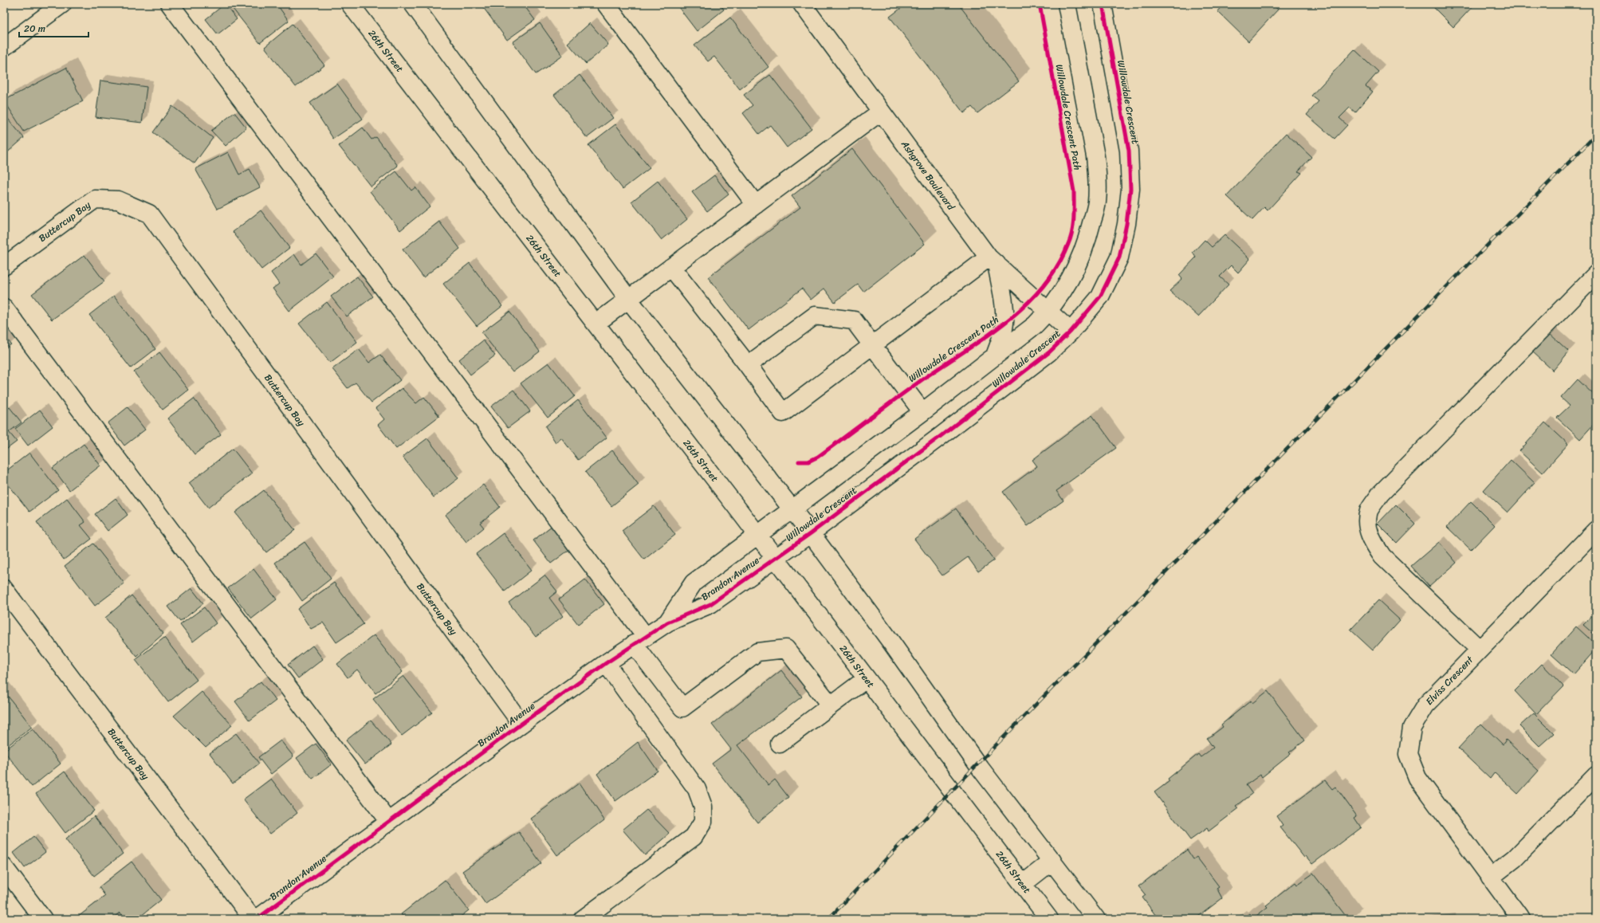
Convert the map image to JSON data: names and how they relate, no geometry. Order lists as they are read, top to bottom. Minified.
{"streets":{"street":["26th Street","Willowdale Crescent","Ashgrove Boulevard","Buttercup Bay","Brandon Avenue","Elviss Crescent"],"cycle path":["Willowdale Crescent Path"]},"crossings":[["26th Street","Willowdale Crescent"],["26th Street","Brandon Avenue"],["Willowdale Crescent","Ashgrove Boulevard"],["Willowdale Crescent","Brandon Avenue"],["Buttercup Bay","Brandon Avenue"]],"scale_bar":"20 m"}
